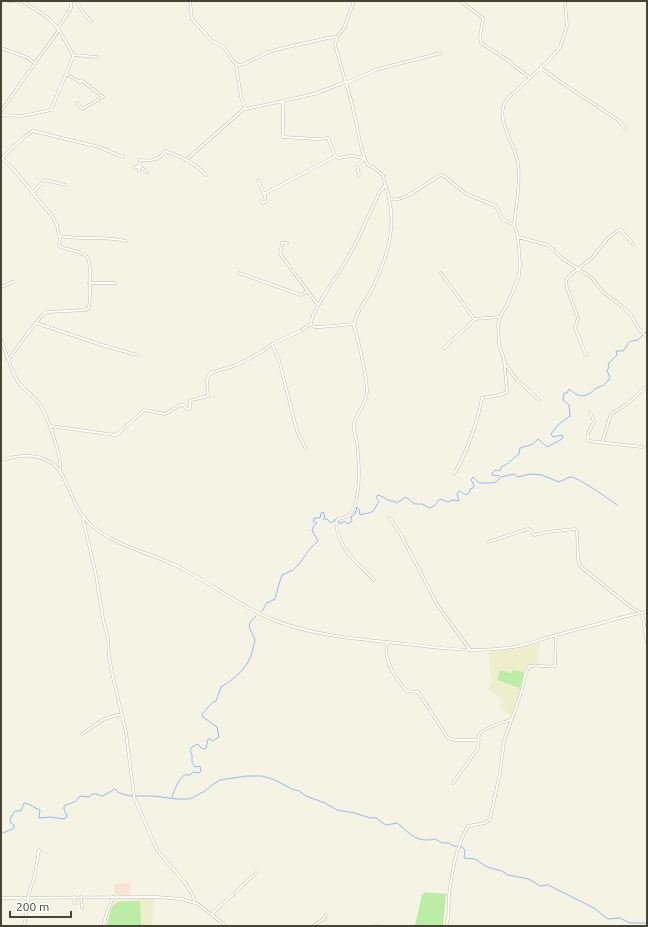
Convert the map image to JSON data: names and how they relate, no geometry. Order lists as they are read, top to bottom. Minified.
{"scale_bar":"200 m"}
